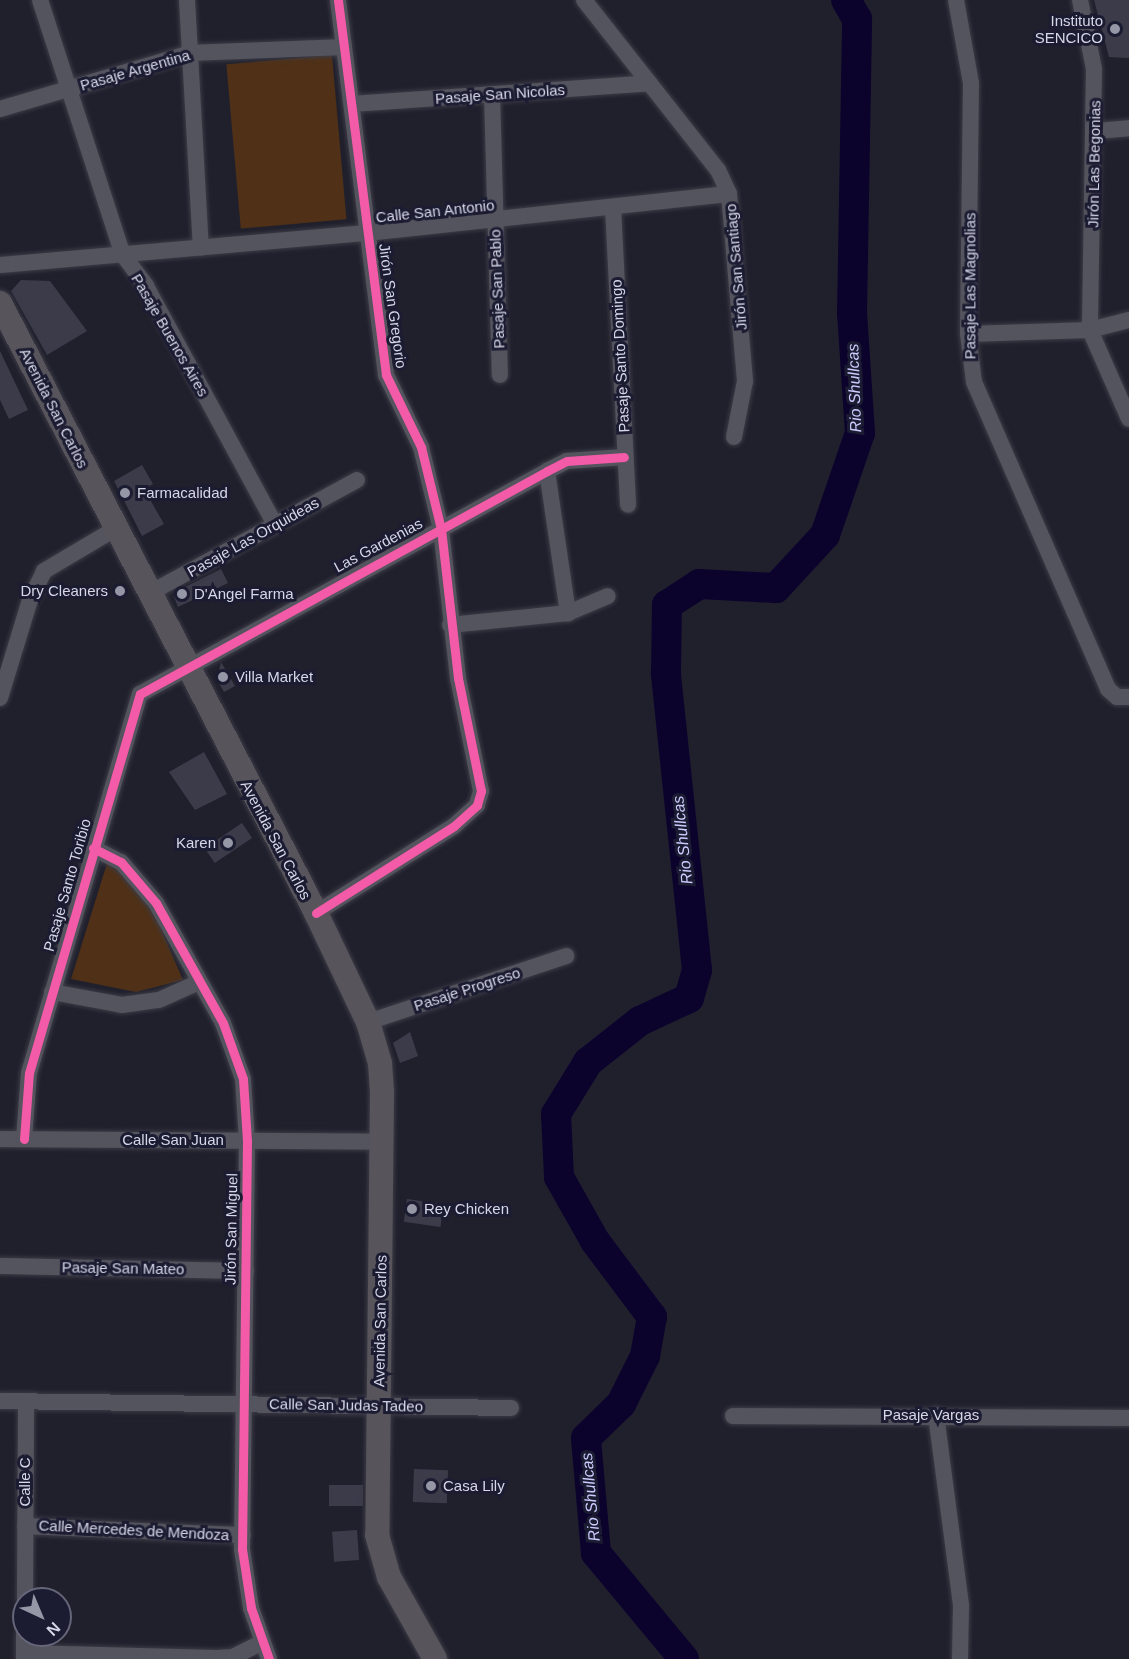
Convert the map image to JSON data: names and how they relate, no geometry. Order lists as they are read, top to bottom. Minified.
{"streets":{"main road":["Avenida San Carlos"],"street":["Pasaje Argentina","Pasaje San Nicolas","Jirón Las Begonias","Calle San Antonio","Jirón San Santiago","Pasaje Las Magnolias","Pasaje San Pablo","Jirón San Gregorio","Pasaje Buenos Aires","Pasaje Santo Domingo","Pasaje Las Orquideas","Las Gardenias","Pasaje Santo Toribio","Pasaje Progreso","Calle San Juan","Jirón San Miguel","Pasaje San Mateo","Calle San Judas Tadeo","Pasaje Vargas","Calle C","Calle Mercedes de Mendoza"]},"crossings":[["Pasaje Argentina","Jirón San Gregorio"],["Pasaje Argentina","Pasaje Buenos Aires"],["Pasaje San Nicolas","Jirón San Santiago"],["Pasaje San Nicolas","Pasaje San Pablo"],["Pasaje San Nicolas","Jirón San Gregorio"],["Calle San Antonio","Jirón San Santiago"],["Calle San Antonio","Pasaje San Pablo"],["Calle San Antonio","Jirón San Gregorio"],["Calle San Antonio","Pasaje Buenos Aires"],["Calle San Antonio","Pasaje Santo Domingo"],["Jirón San Gregorio","Avenida San Carlos"],["Jirón San Gregorio","Las Gardenias"],["Pasaje Buenos Aires","Pasaje Las Orquideas"],["Pasaje Santo Domingo","Las Gardenias"],["Avenida San Carlos","Pasaje Las Orquideas"],["Avenida San Carlos","Las Gardenias"],["Avenida San Carlos","Pasaje Santo Toribio"],["Avenida San Carlos","Pasaje Progreso"],["Avenida San Carlos","Calle San Juan"],["Avenida San Carlos","Calle San Judas Tadeo"],["Las Gardenias","Pasaje Santo Toribio"],["Pasaje Santo Toribio","Calle San Juan"],["Pasaje Santo Toribio","Jirón San Miguel"],["Calle San Juan","Jirón San Miguel"],["Jirón San Miguel","Pasaje San Mateo"],["Jirón San Miguel","Calle San Judas Tadeo"],["Jirón San Miguel","Calle Mercedes de Mendoza"],["Calle San Judas Tadeo","Calle C"],["Calle C","Calle Mercedes de Mendoza"]],"water":["Rio Shullcas"],"places":["Instituto SENCICO","Farmacalidad","Dry Cleaners","D'Angel Farma","Villa Market","Karen","Rey Chicken","Casa Lily"],"north":"bottom right"}
